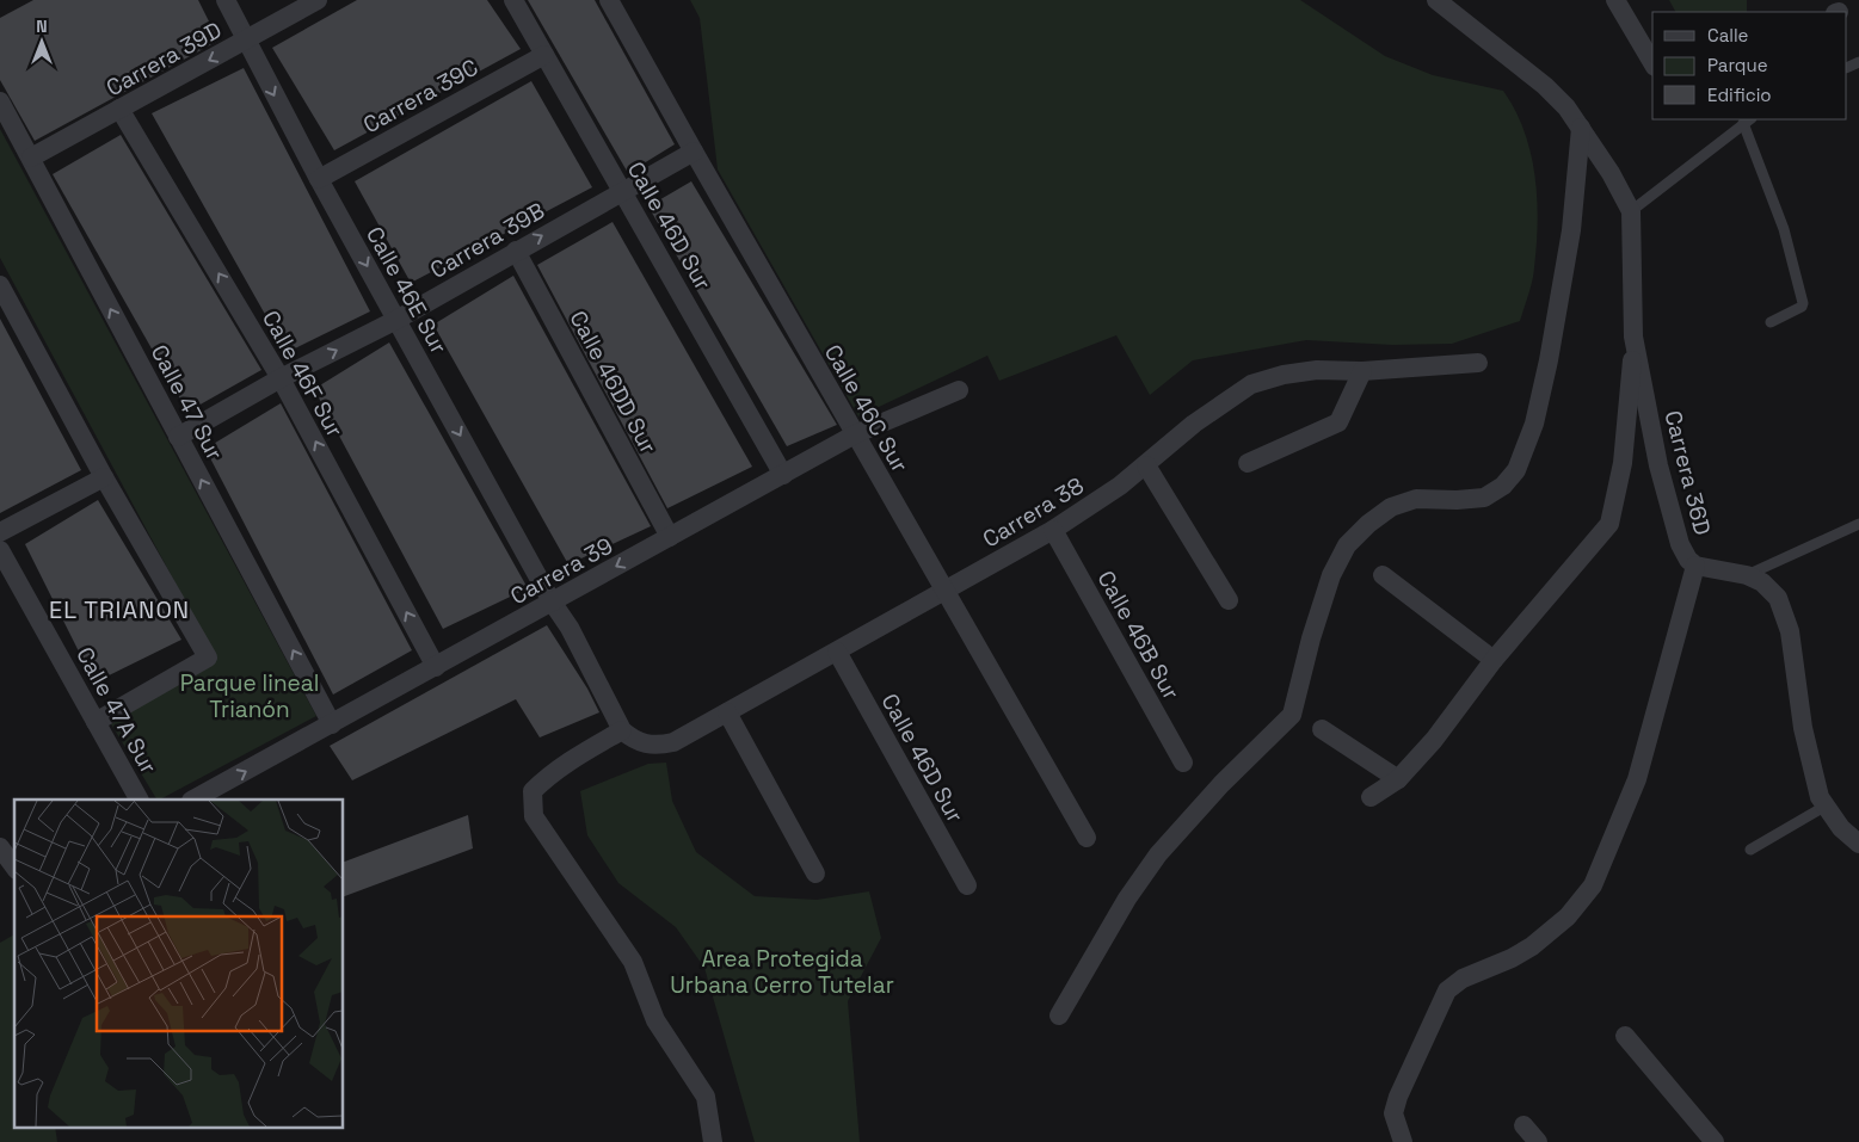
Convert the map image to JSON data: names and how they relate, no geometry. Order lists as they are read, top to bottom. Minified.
{"streets":{"street":["Carrera 39D","Carrera 39C","Calle 46D Sur","Carrera 39B","Calle 46E Sur","Calle 46F Sur","Calle 46DD Sur","Calle 47 Sur","Calle 46C Sur","Carrera 36D","Carrera 38","Carrera 39","Calle 46B Sur","Calle 47A Sur"]},"crossings":[["Carrera 39D","Calle 46E Sur"],["Carrera 39D","Calle 46F Sur"],["Carrera 39D","Calle 47 Sur"],["Carrera 39C","Calle 46D Sur"],["Carrera 39C","Calle 46E Sur"],["Calle 46D Sur","Carrera 39B"],["Calle 46D Sur","Carrera 38"],["Calle 46D Sur","Carrera 39"],["Carrera 39B","Calle 46E Sur"],["Carrera 39B","Calle 46F Sur"],["Carrera 39B","Calle 46DD Sur"],["Carrera 39B","Calle 47 Sur"],["Carrera 39B","Calle 46C Sur"],["Calle 46E Sur","Carrera 39"],["Calle 46F Sur","Carrera 39"],["Calle 46DD Sur","Carrera 39"],["Calle 47 Sur","Carrera 39"],["Calle 46C Sur","Carrera 38"],["Calle 46C Sur","Carrera 39"],["Carrera 38","Calle 46B Sur"]],"one_way":["Carrera 39D","Carrera 39B","Calle 46E Sur","Calle 46F Sur"],"districts":["EL TRIANON"],"parks":["Parque lineal Trianón","Area Protegida Urbana Cerro Tutelar"],"legend":["Calle","Parque","Edificio"],"north":"top"}
